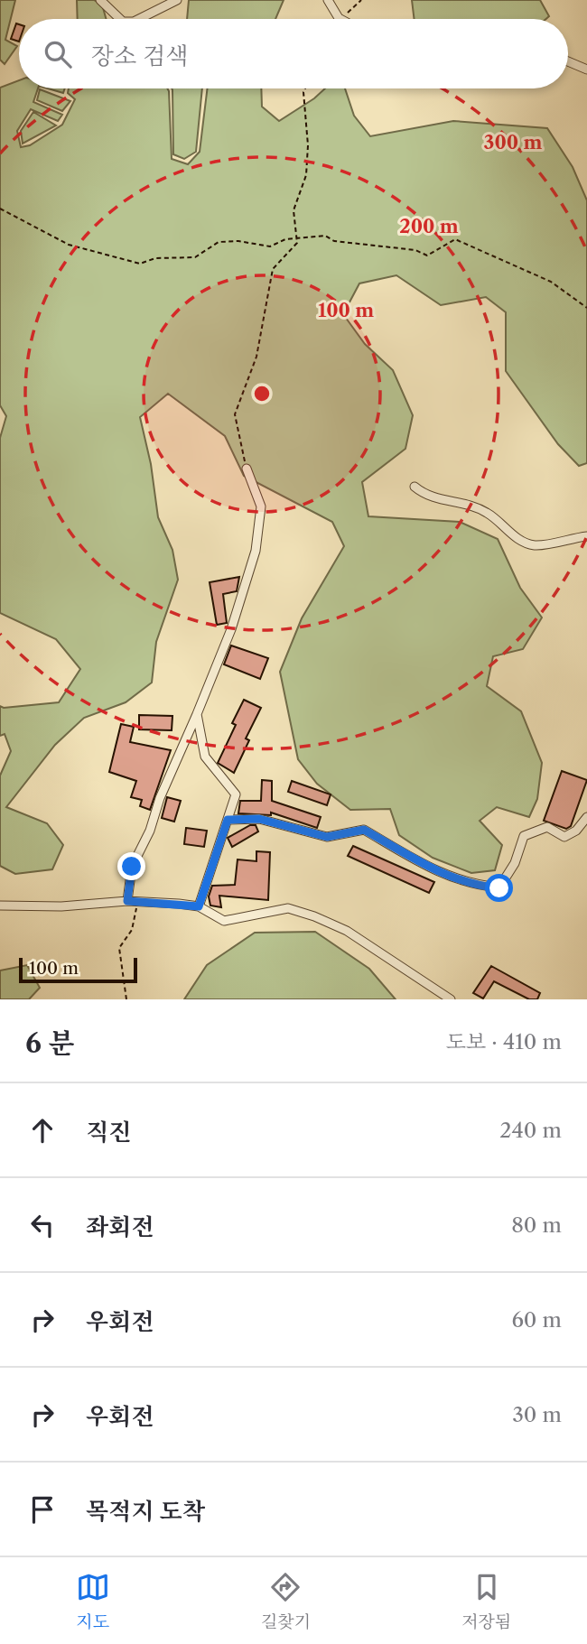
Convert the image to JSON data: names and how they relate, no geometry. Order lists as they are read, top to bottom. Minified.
{"scale_bar":"100 m","page":{"search":"장소 검색","scale":"100 m","heading":["6 분","도보 · 410 m"],"list":[["직진","240 m"],["좌회전","80 m"],["우회전","60 m"],["우회전","30 m"],"목적지 도착"],"nav":["지도","길찾기","저장됨"]},"rings":["300 m","200 m","100 m"]}
